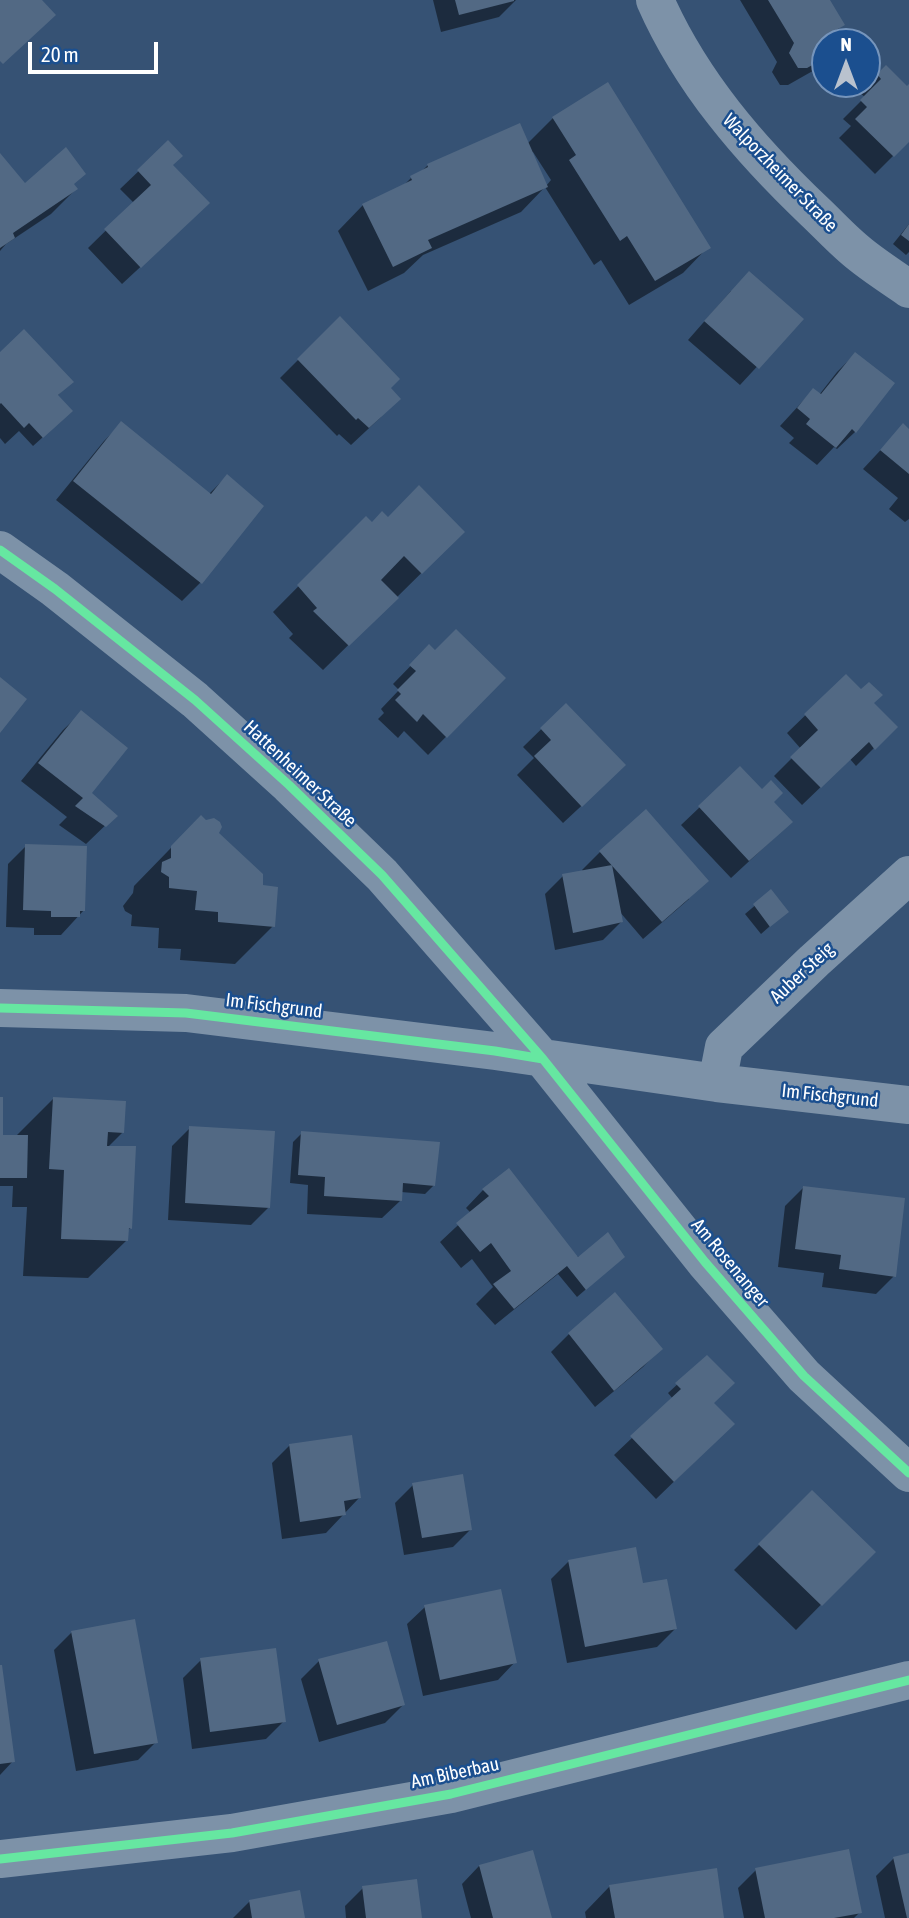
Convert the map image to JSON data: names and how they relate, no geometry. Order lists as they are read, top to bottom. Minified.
{"streets":{"street":["Walporzheimer Straße","Hattenheimer Straße","Auber Steig","Im Fischgrund","Am Rosenanger","Am Biberbau"]},"crossings":[["Hattenheimer Straße","Im Fischgrund"],["Hattenheimer Straße","Am Rosenanger"],["Auber Steig","Im Fischgrund"],["Im Fischgrund","Am Rosenanger"]],"scale_bar":"20 m","north":"top"}
